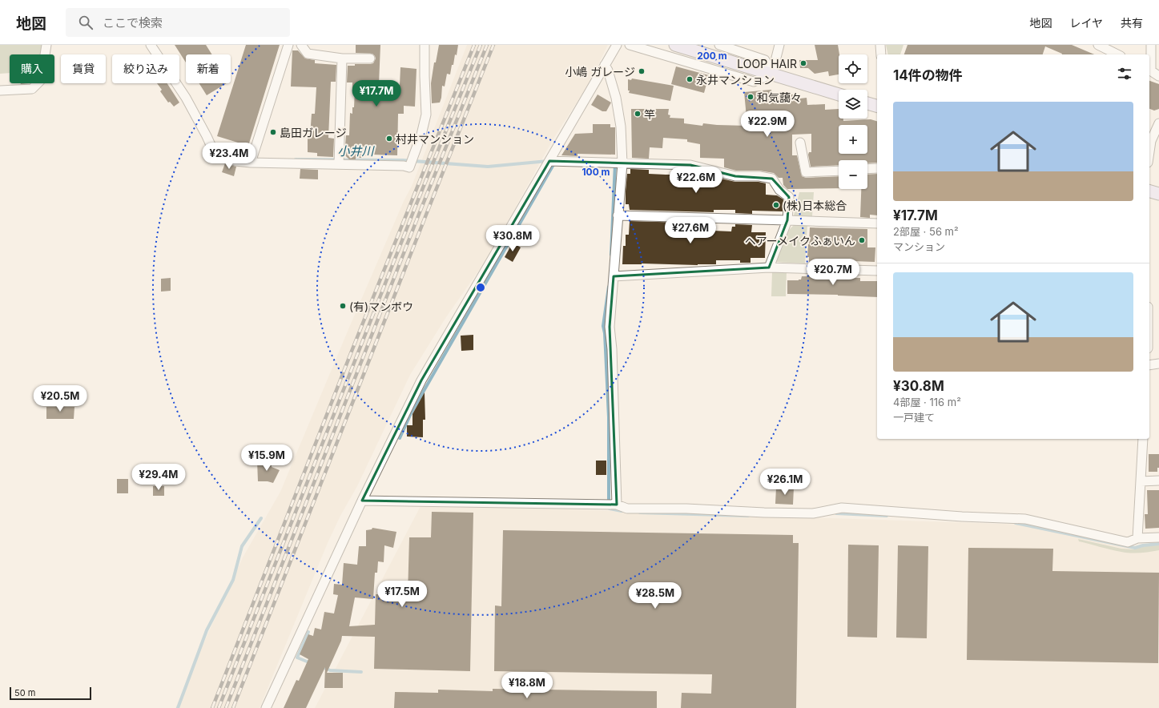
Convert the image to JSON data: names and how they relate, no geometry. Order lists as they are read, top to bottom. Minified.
{"water":["小井川"],"places":["LOOP HAIR","小嶋 ガレージ","永井マンション","和気藹々","竿","島田ガレージ","村井マンション","(株)日本総合","ヘアーメイクふぁいん","(有)マンボウ"],"scale_bar":"50 m","page":{"header":"地図","search":"ここで検索","nav":["地図","レイヤ","共有"],"map_buttons":["+","−"],"chip":["購入","賃貸","絞り込み","新着"],"heading":"14件の物件","price":["¥17.7M","¥22.9M","¥23.4M","¥22.6M","¥27.6M","¥30.8M","¥20.7M","¥20.5M","¥15.9M","¥29.4M","¥26.1M","¥17.5M","¥28.5M","¥18.8M"],"list":[{"name":"¥17.7M","note":"2部屋 · 56 m² · マンション"},{"name":"¥30.8M","note":"4部屋 · 116 m² · 一戸建て"}],"scale":"50 m"},"rings":["200 m","100 m"]}
